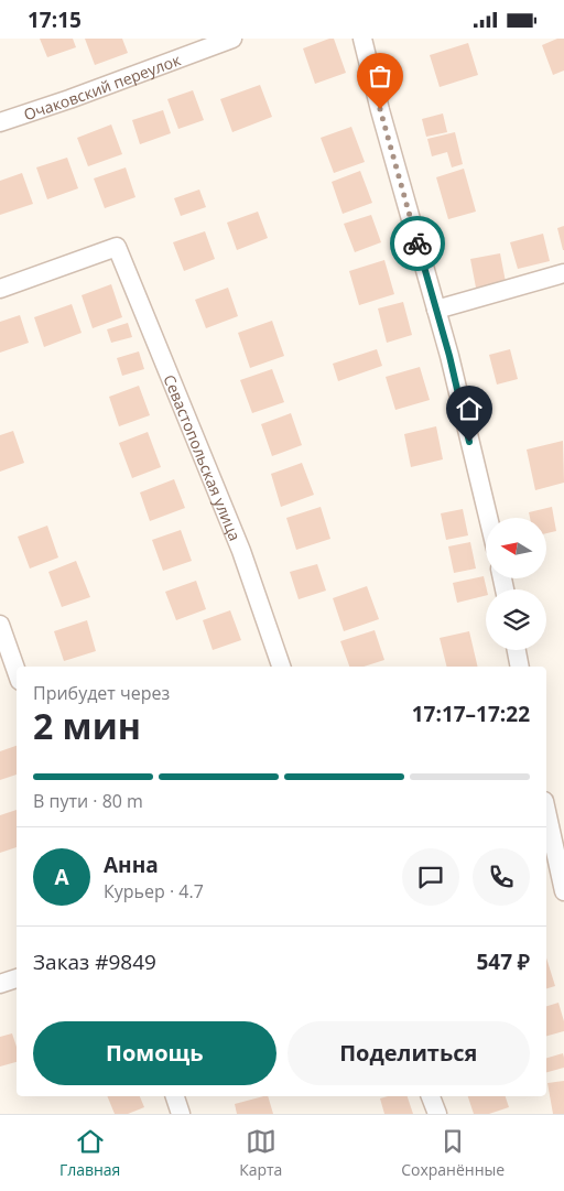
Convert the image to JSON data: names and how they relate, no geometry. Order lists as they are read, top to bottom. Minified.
{"streets":{"street":["Очаковский переулок","Севастопольская улица"]},"north":"left","page":{"status":"17:15","heading":["2 мин","Прибудет через","17:17–17:22"],"panel":["Анна","Курьер · 4.7","Заказ #9849","547 ₽"],"bar":"В пути · 80 m","round":"А","buttons":["Помощь","Поделиться"],"tabs":["Главная","Карта","Сохранённые"]}}
